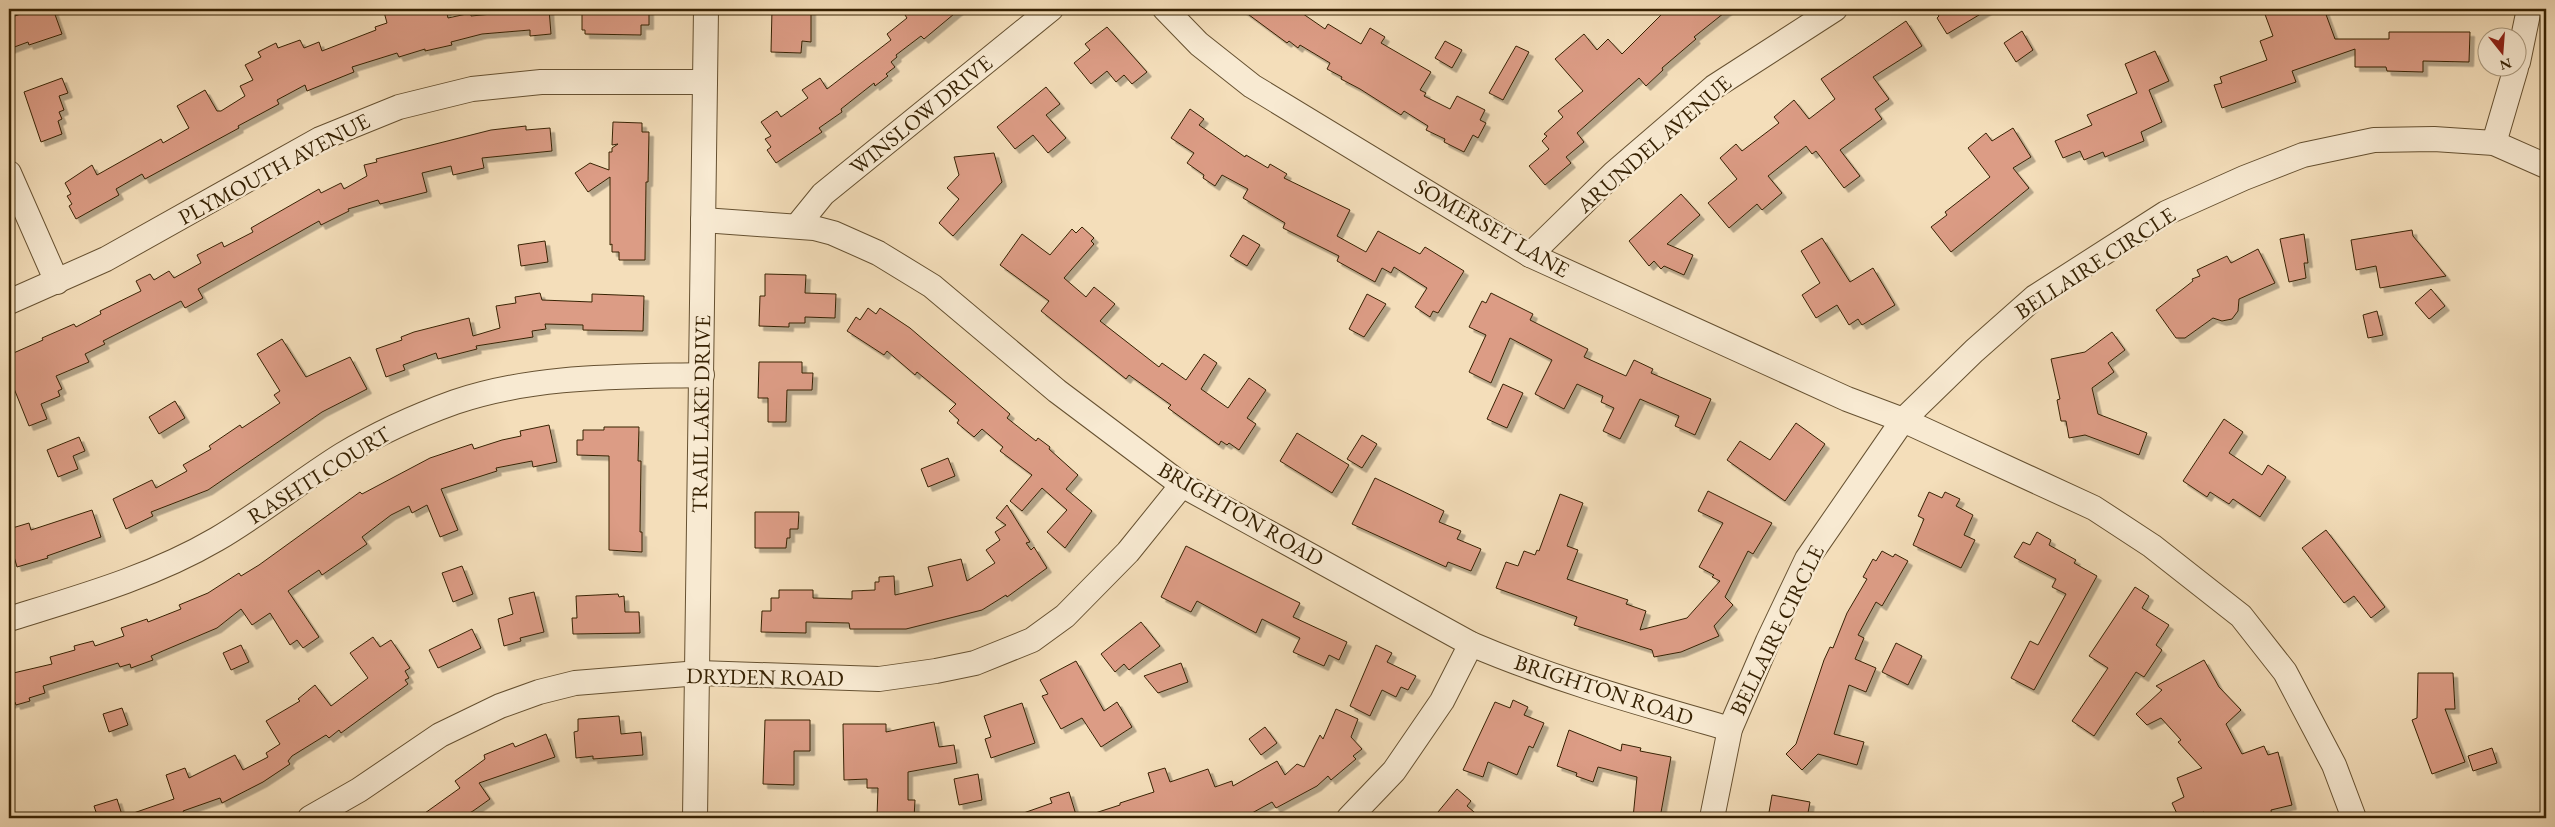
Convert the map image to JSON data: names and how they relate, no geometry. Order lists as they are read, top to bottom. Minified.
{"streets":{"street":["WINSLOW DRIVE","ARUNDEL AVENUE","PLYMOUTH AVENUE","SOMERSET LANE","BELLAIRE CIRCLE","TRAIL LAKE DRIVE","RASHTI COURT","BRIGHTON ROAD","DRYDEN ROAD"]},"crossings":[["WINSLOW DRIVE","BRIGHTON ROAD"],["ARUNDEL AVENUE","SOMERSET LANE"],["PLYMOUTH AVENUE","TRAIL LAKE DRIVE"],["SOMERSET LANE","BELLAIRE CIRCLE"],["BELLAIRE CIRCLE","BRIGHTON ROAD"],["TRAIL LAKE DRIVE","RASHTI COURT"],["TRAIL LAKE DRIVE","BRIGHTON ROAD"],["TRAIL LAKE DRIVE","DRYDEN ROAD"],["BRIGHTON ROAD","DRYDEN ROAD"]],"north":"bottom"}
